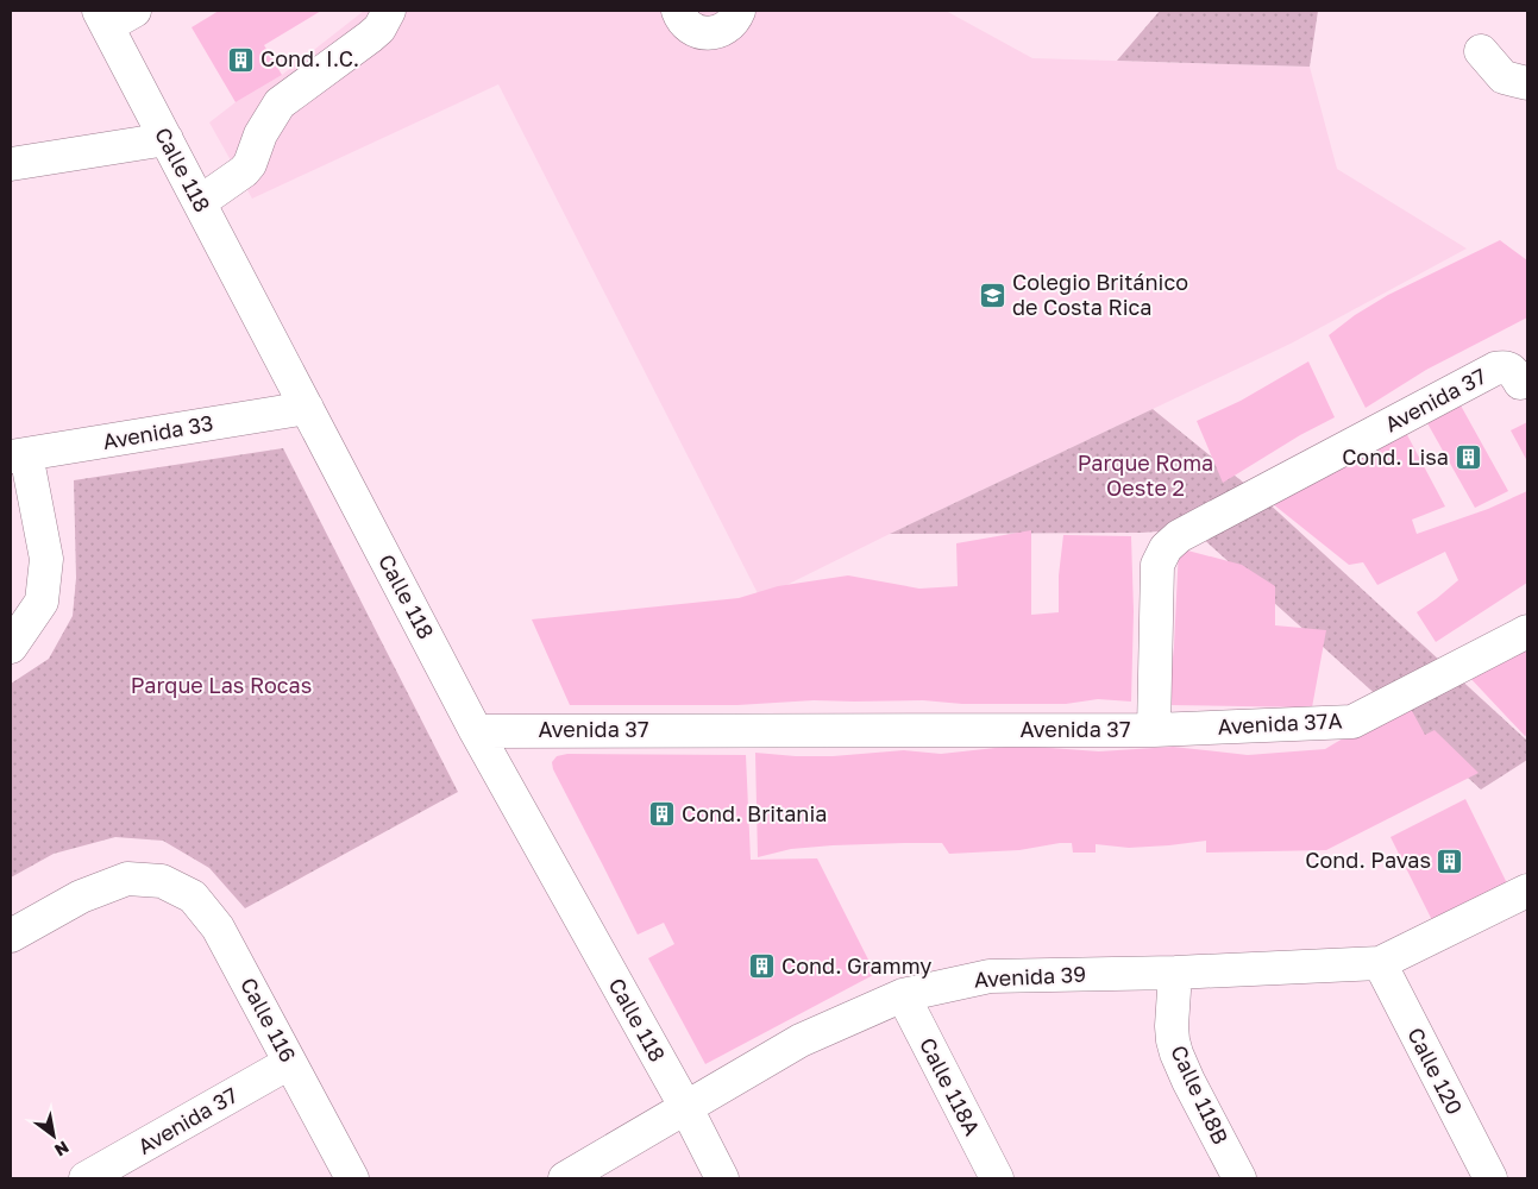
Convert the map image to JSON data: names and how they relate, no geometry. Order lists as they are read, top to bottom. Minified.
{"streets":{"street":["Calle 118","Avenida 37","Avenida 33","Avenida 37A","Avenida 39","Calle 116","Calle 120","Calle 118A","Calle 118B"]},"crossings":[["Calle 118","Avenida 37"],["Calle 118","Avenida 33"],["Calle 118","Avenida 39"],["Avenida 37","Avenida 37A"],["Avenida 37","Calle 116"],["Avenida 39","Calle 120"],["Avenida 39","Calle 118A"],["Avenida 39","Calle 118B"]],"parks":["Parque Roma Oeste 2","Parque Las Rocas"],"places":{"building":["Cond. I.C.","Cond. Lisa","Cond. Britania","Cond. Pavas","Cond. Grammy"],"school or university":["Colegio Británico de Costa Rica"]},"north":"bottom right"}
